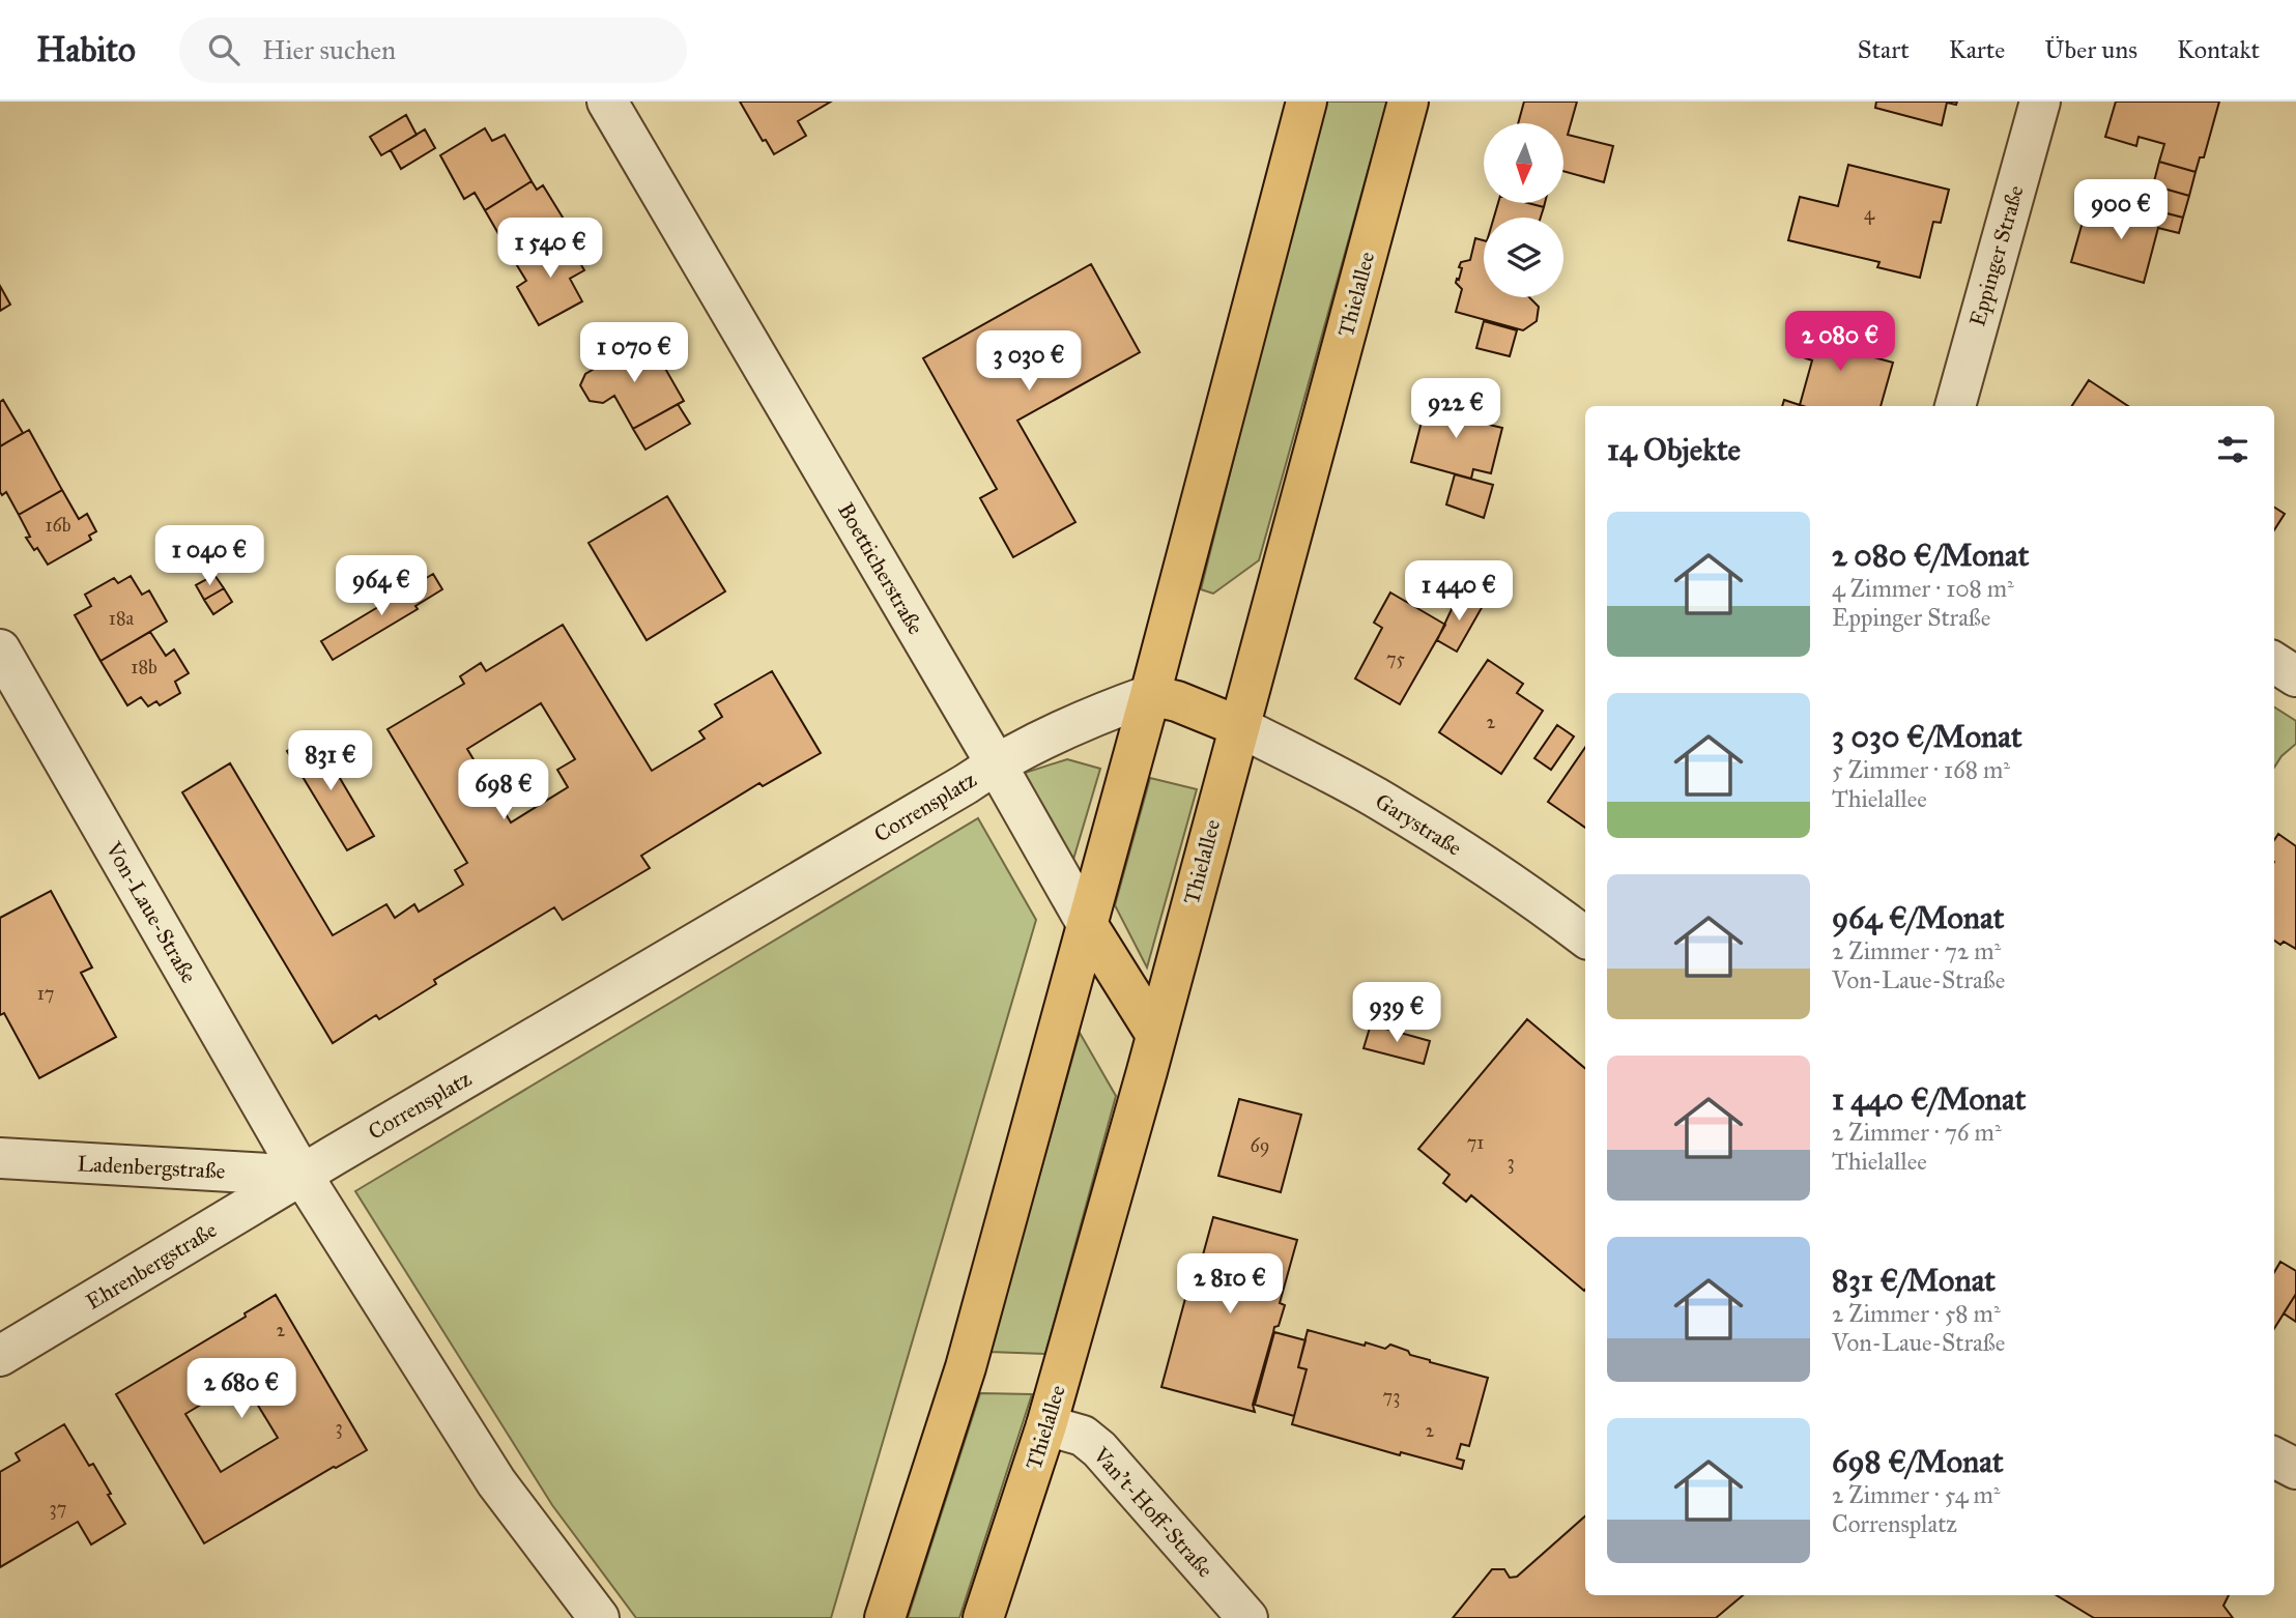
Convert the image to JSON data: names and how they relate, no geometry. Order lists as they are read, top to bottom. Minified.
{"streets":{"main road":["Thielallee","Boetticherstraße"],"street":["Eppinger Straße","Corrensplatz","Garystraße","Von-Laue-Straße","Ladenbergstraße","Ehrenbergstraße","Van't-Hoff-Straße"]},"crossings":[["Thielallee","Boetticherstraße"],["Thielallee","Garystraße"],["Thielallee","Van't-Hoff-Straße"],["Boetticherstraße","Corrensplatz"],["Corrensplatz","Von-Laue-Straße"],["Corrensplatz","Ladenbergstraße"],["Corrensplatz","Ehrenbergstraße"],["Von-Laue-Straße","Ladenbergstraße"],["Von-Laue-Straße","Ehrenbergstraße"],["Ladenbergstraße","Ehrenbergstraße"]],"house_numbers":["4","16b","18a","75","18b","2","17","71","69","3","2","73","3","2","37"],"north":"bottom","page":{"header":"Habito","search":"Hier suchen","nav":["Start","Karte","Über uns","Kontakt"],"price":["900 €","1 540 €","2 080 €","1 070 €","3 030 €","922 €","1 040 €","964 €","1 440 €","831 €","698 €","939 €","2 810 €","2 680 €"],"heading":"14 Objekte","list":[{"name":"2 080 €/Monat","note":"4 Zimmer · 108 m² · Eppinger Straße"},{"name":"3 030 €/Monat","note":"5 Zimmer · 168 m² · Thielallee"},{"name":"964 €/Monat","note":"2 Zimmer · 72 m² · Von-Laue-Straße"},{"name":"1 440 €/Monat","note":"2 Zimmer · 76 m² · Thielallee"},{"name":"831 €/Monat","note":"2 Zimmer · 58 m² · Von-Laue-Straße"},{"name":"698 €/Monat","note":"2 Zimmer · 54 m² · Corrensplatz"}]}}
